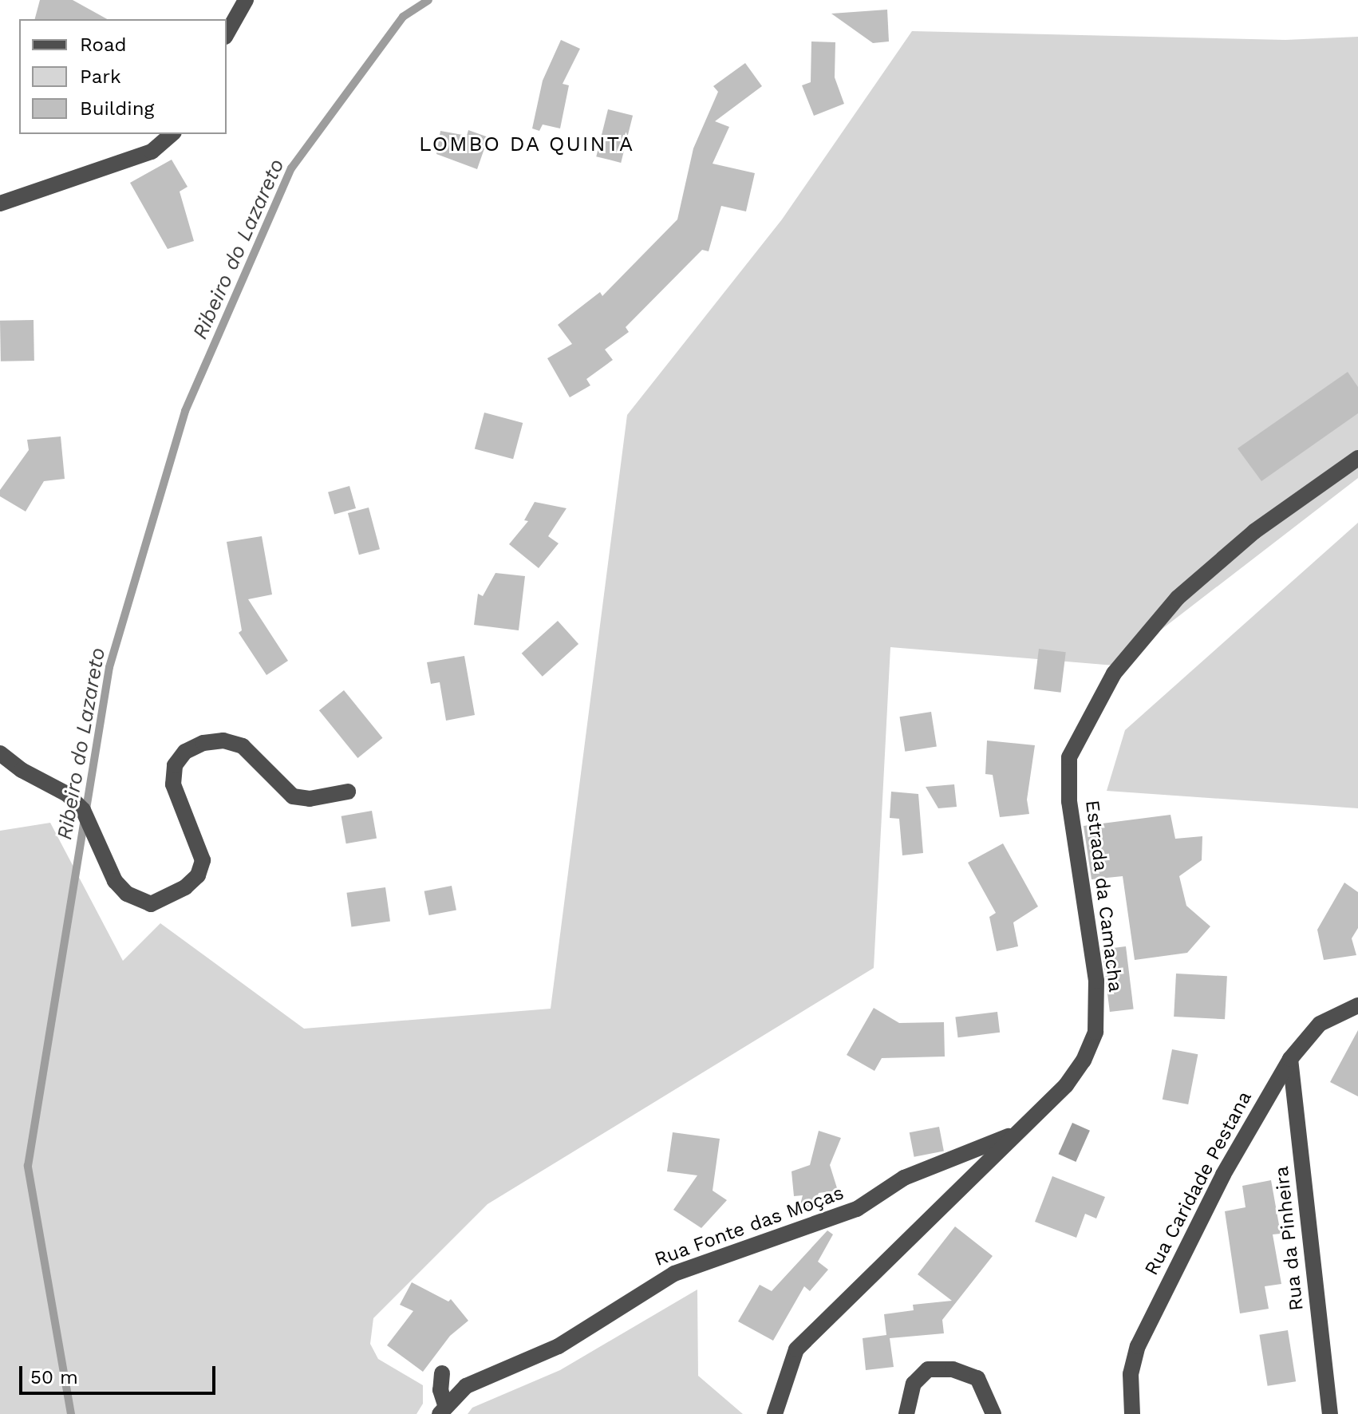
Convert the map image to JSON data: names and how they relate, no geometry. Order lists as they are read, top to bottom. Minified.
{"streets":{"street":["Estrada da Camacha","Rua Caridade Pestana","Rua Fonte das Moças","Rua da Pinheira"]},"crossings":[["Estrada da Camacha","Rua Fonte das Moças"],["Rua Caridade Pestana","Rua da Pinheira"]],"districts":["LOMBO DA QUINTA"],"water":["Ribeiro do Lazareto"],"legend":["Road","Park","Building"],"scale_bar":"50 m"}
